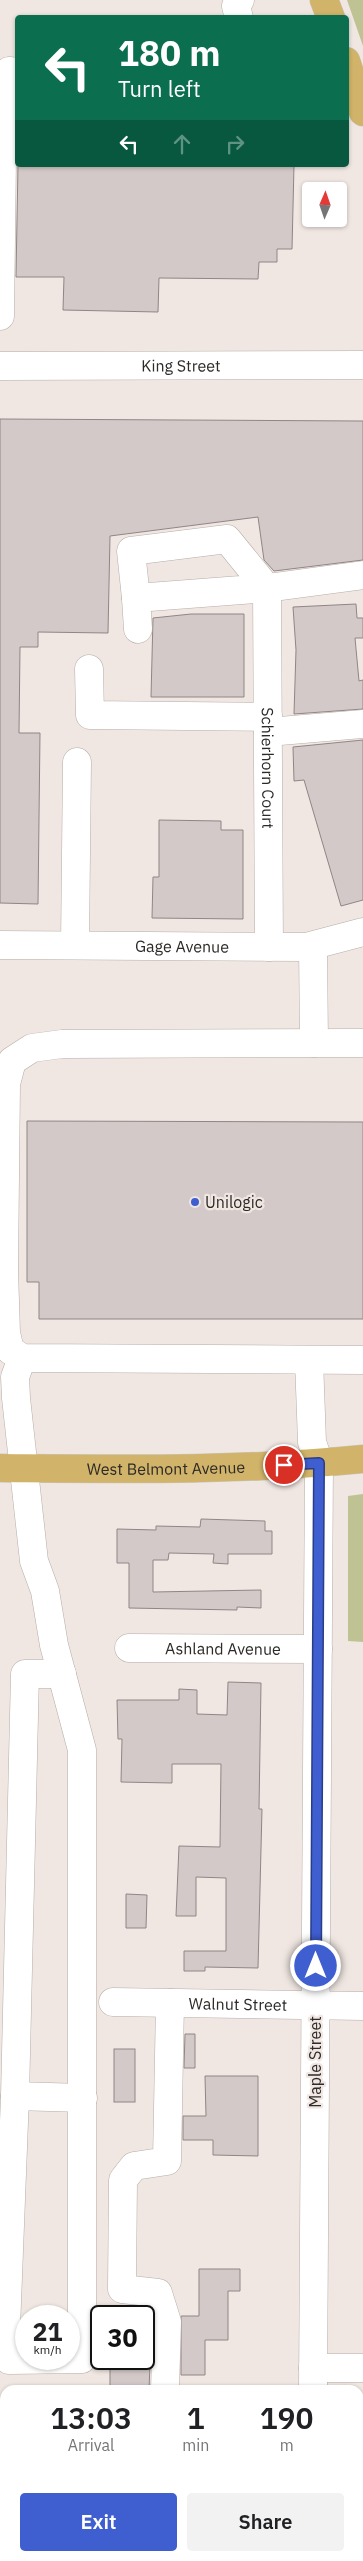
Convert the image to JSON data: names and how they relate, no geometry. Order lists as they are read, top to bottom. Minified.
{"streets":{"main road":["West Belmont Avenue"],"street":["King Street","Schierhorn Court","Gage Avenue","Ashland Avenue","Walnut Street","Maple Street"]},"crossings":[["Schierhorn Court","Gage Avenue"],["West Belmont Avenue","Maple Street"],["Ashland Avenue","Maple Street"],["Walnut Street","Maple Street"]],"places":["Unilogic"],"north":"top","page":{"turn":["180 m","Turn left"],"speed":"21 km/h","limit":"30","eta":["13:03","Arrival","1","min","190","m"],"buttons":["Exit","Share"]}}
